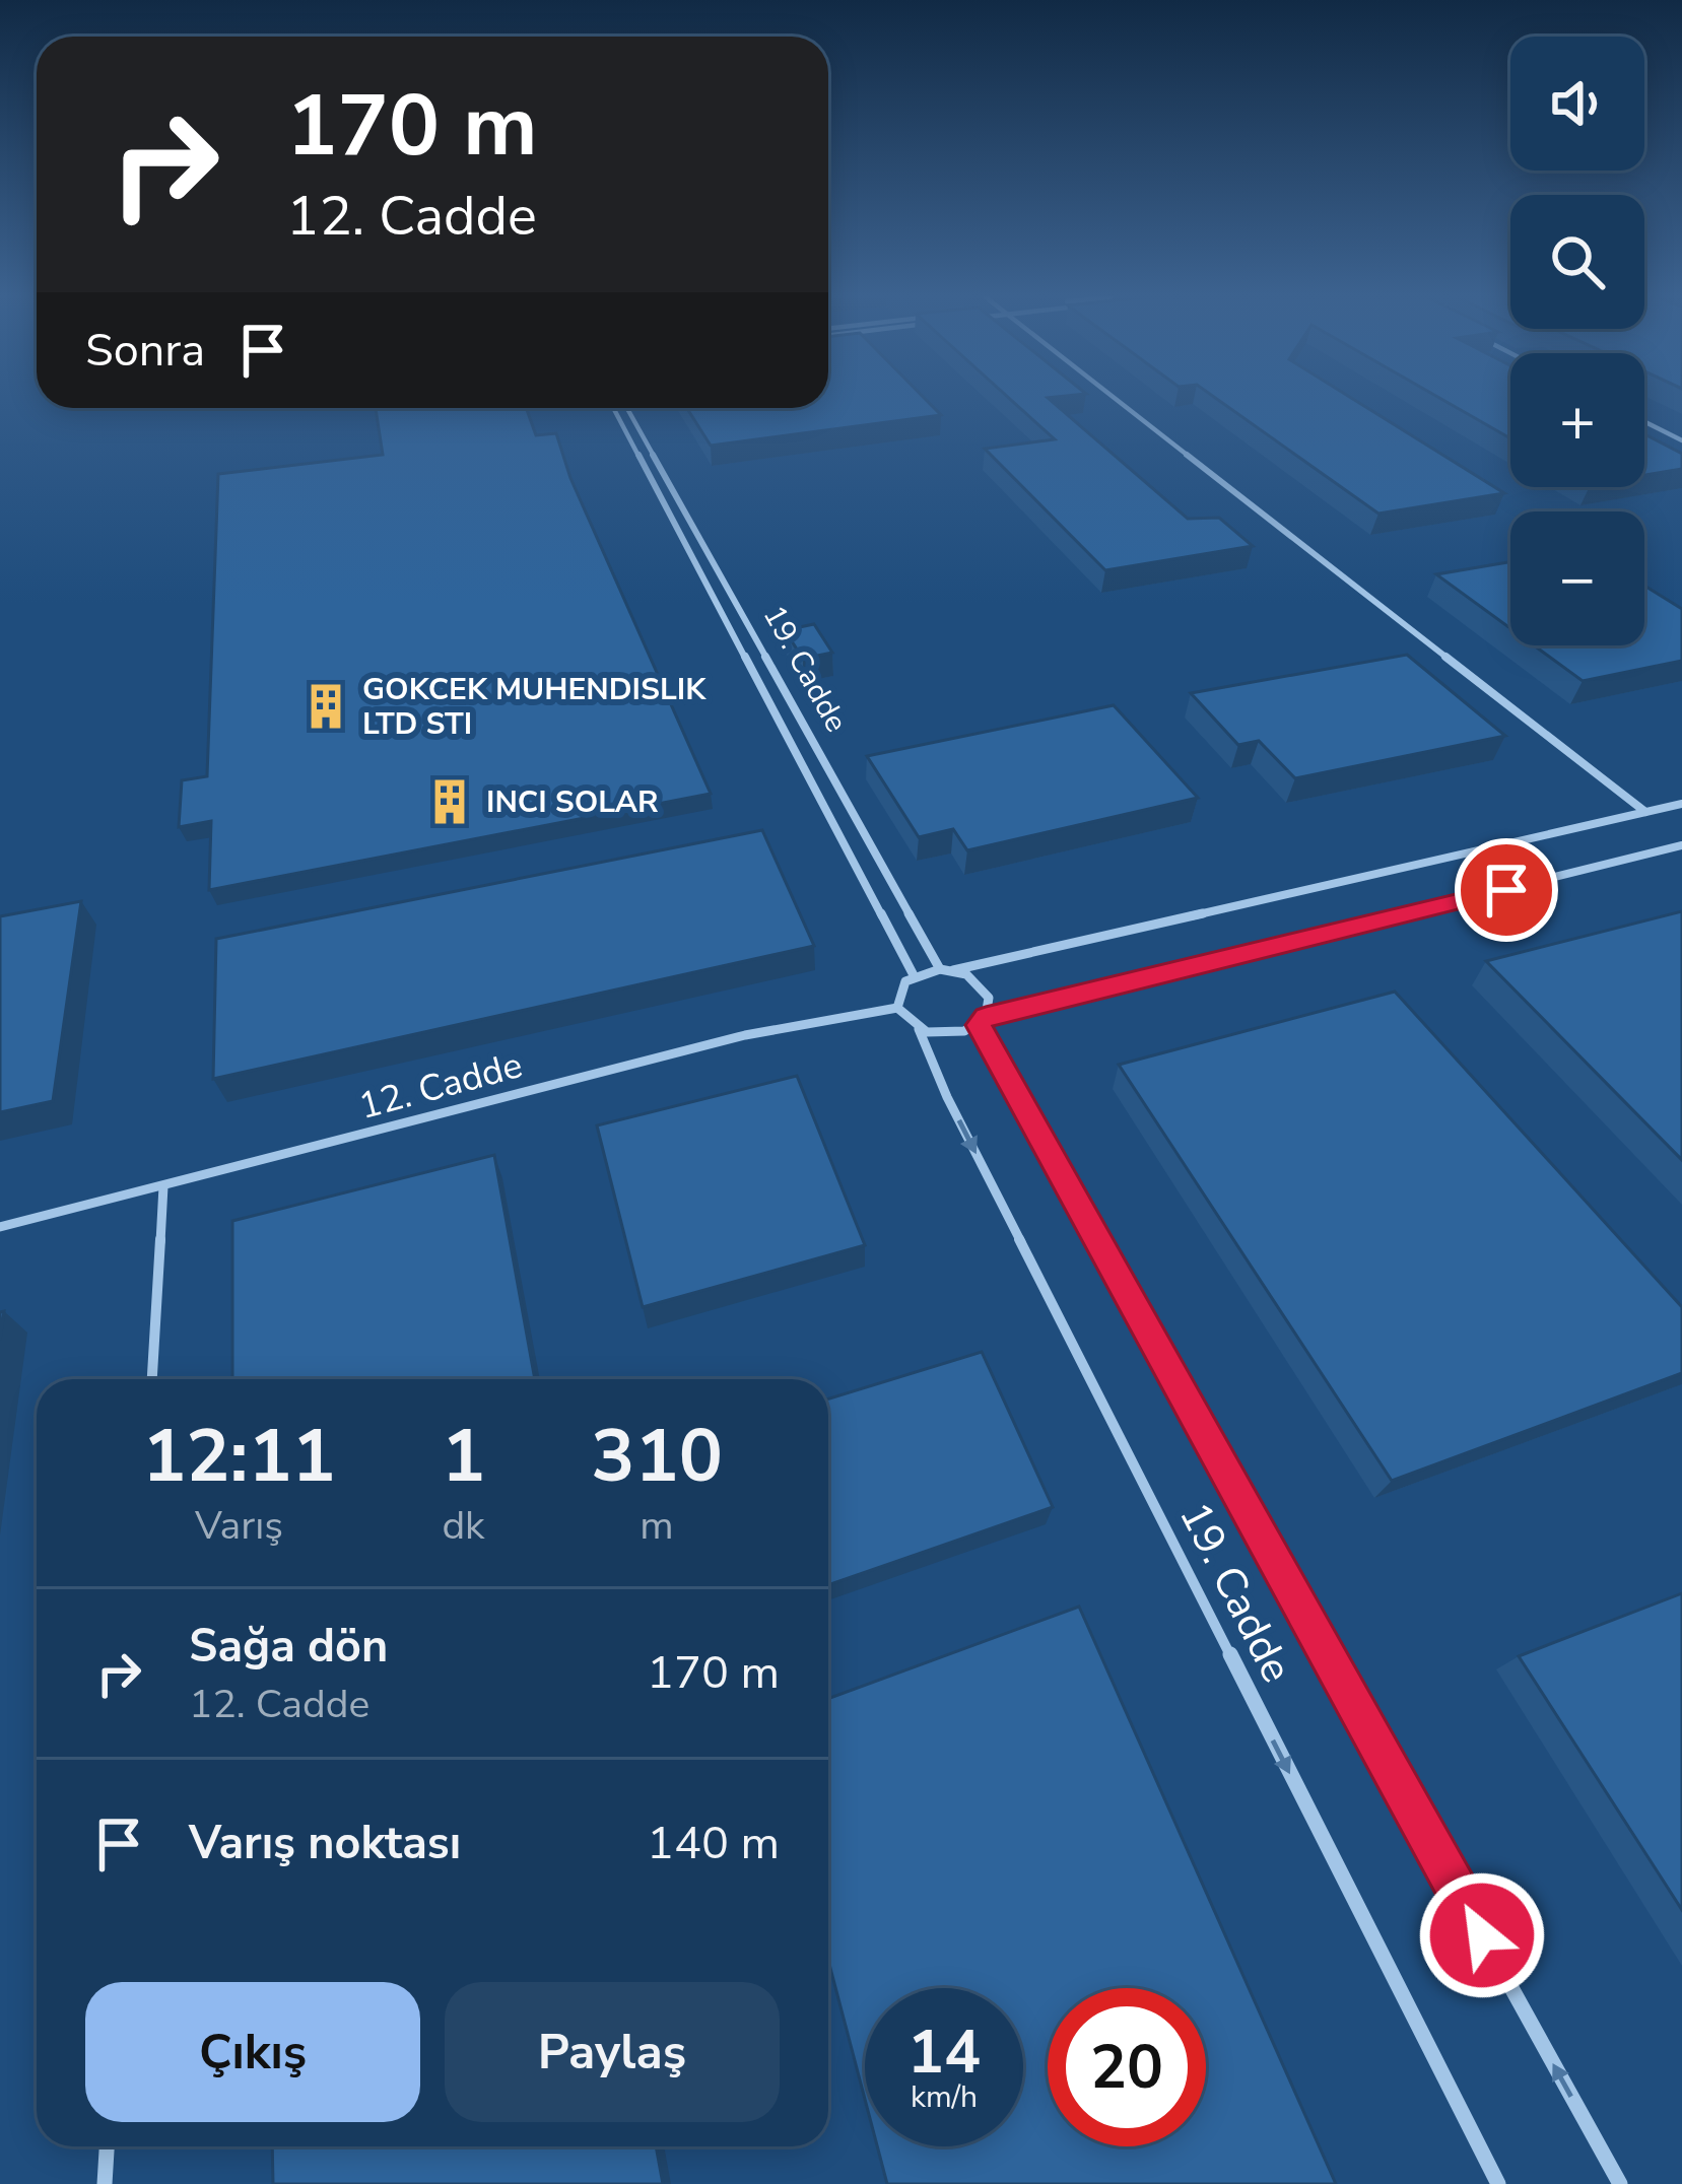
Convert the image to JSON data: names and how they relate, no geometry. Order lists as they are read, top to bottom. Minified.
{"streets":{"lane":["19. Cadde","12. Cadde"]},"crossings":[["19. Cadde","12. Cadde"]],"places":{"building":["GOKCEK MUHENDISLIK LTD STI","INCI SOLAR"]},"page":{"map_buttons":["+","−"],"turn":["170 m","12. Cadde"],"then":"Sonra","eta":["12:11","Varış","1","dk","310","m"],"list":[{"name":"Sağa dön","note":"12. Cadde","value":"170 m"},{"name":"Varış noktası","value":"140 m"}],"buttons":["Çıkış","Paylaş"],"speed":"14 km/h","limit":"20"}}
